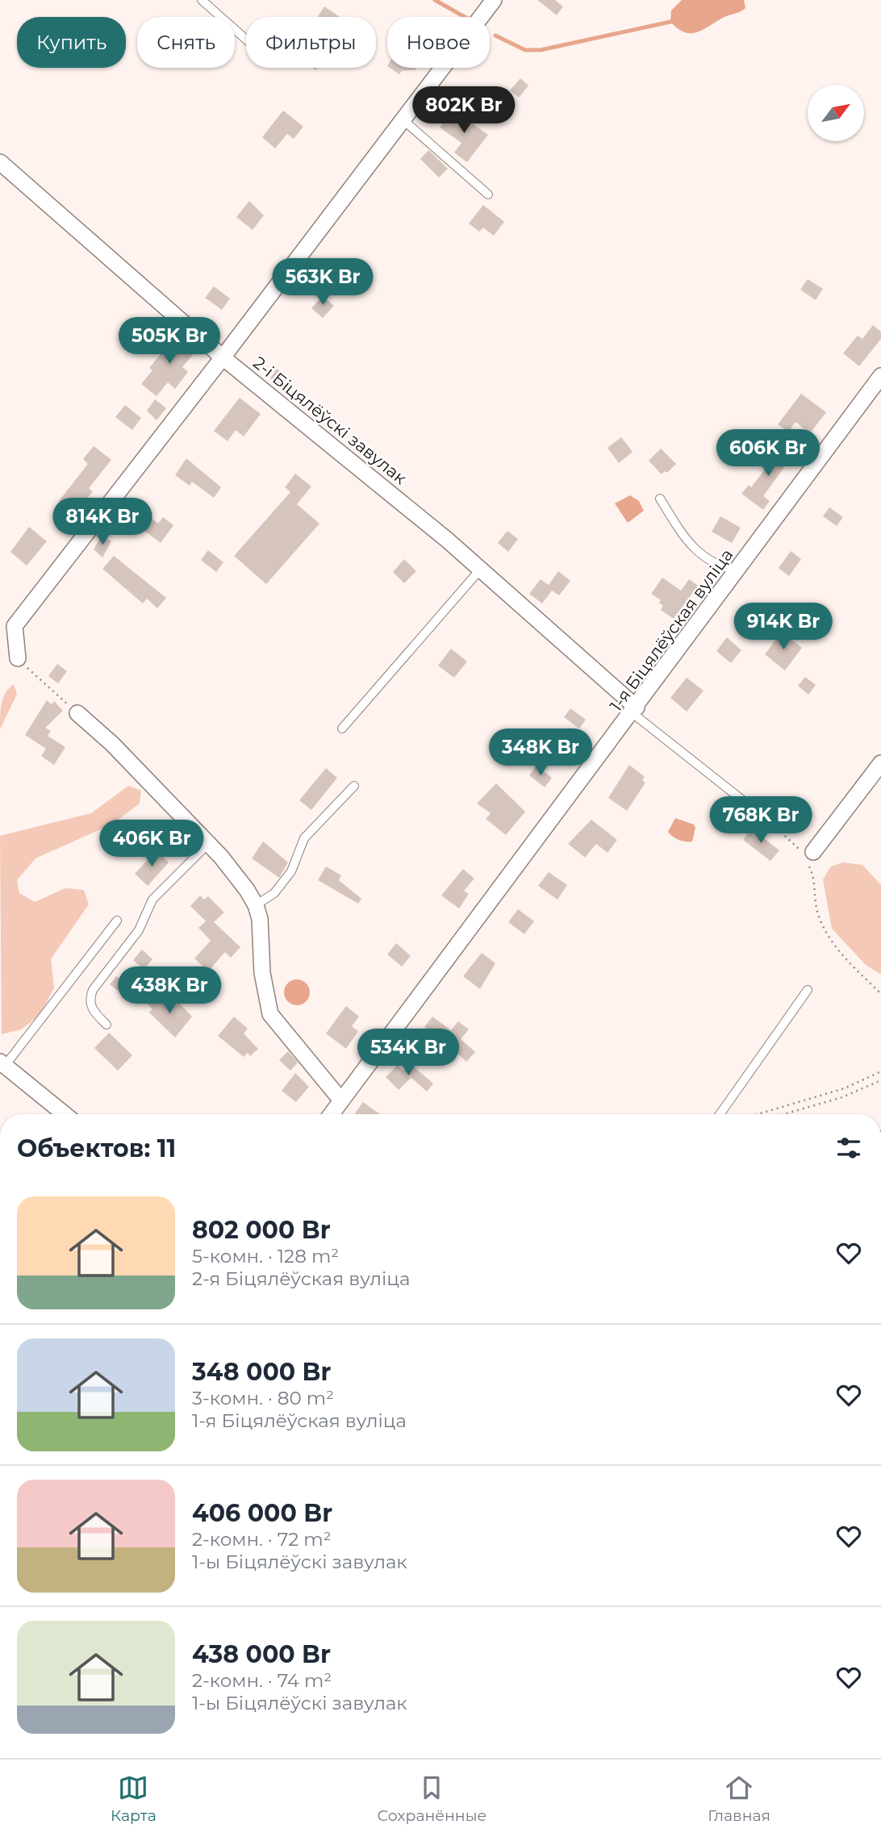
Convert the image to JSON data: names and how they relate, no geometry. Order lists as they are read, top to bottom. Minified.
{"streets":{"street":["2-і Біцялёўскі завулак","1-я Біцялёўская вуліца"]},"crossings":[["2-і Біцялёўскі завулак","1-я Біцялёўская вуліца"]],"north":"top right","page":{"chip":["Купить","Снять","Фильтры","Новое"],"price":["802K Br","563K Br","505K Br","606K Br","814K Br","914K Br","348K Br","768K Br","406K Br","438K Br","534K Br"],"heading":"Объектов: 11","list":[{"name":"802 000 Br","note":"5-комн. · 128 m² · 2-я Біцялёўская вуліца"},{"name":"348 000 Br","note":"3-комн. · 80 m² · 1-я Біцялёўская вуліца"},{"name":"406 000 Br","note":"2-комн. · 72 m² · 1-ы Біцялёўскі завулак"},{"name":"438 000 Br","note":"2-комн. · 74 m² · 1-ы Біцялёўскі завулак"}],"tabs":["Карта","Сохранённые","Главная"]}}
